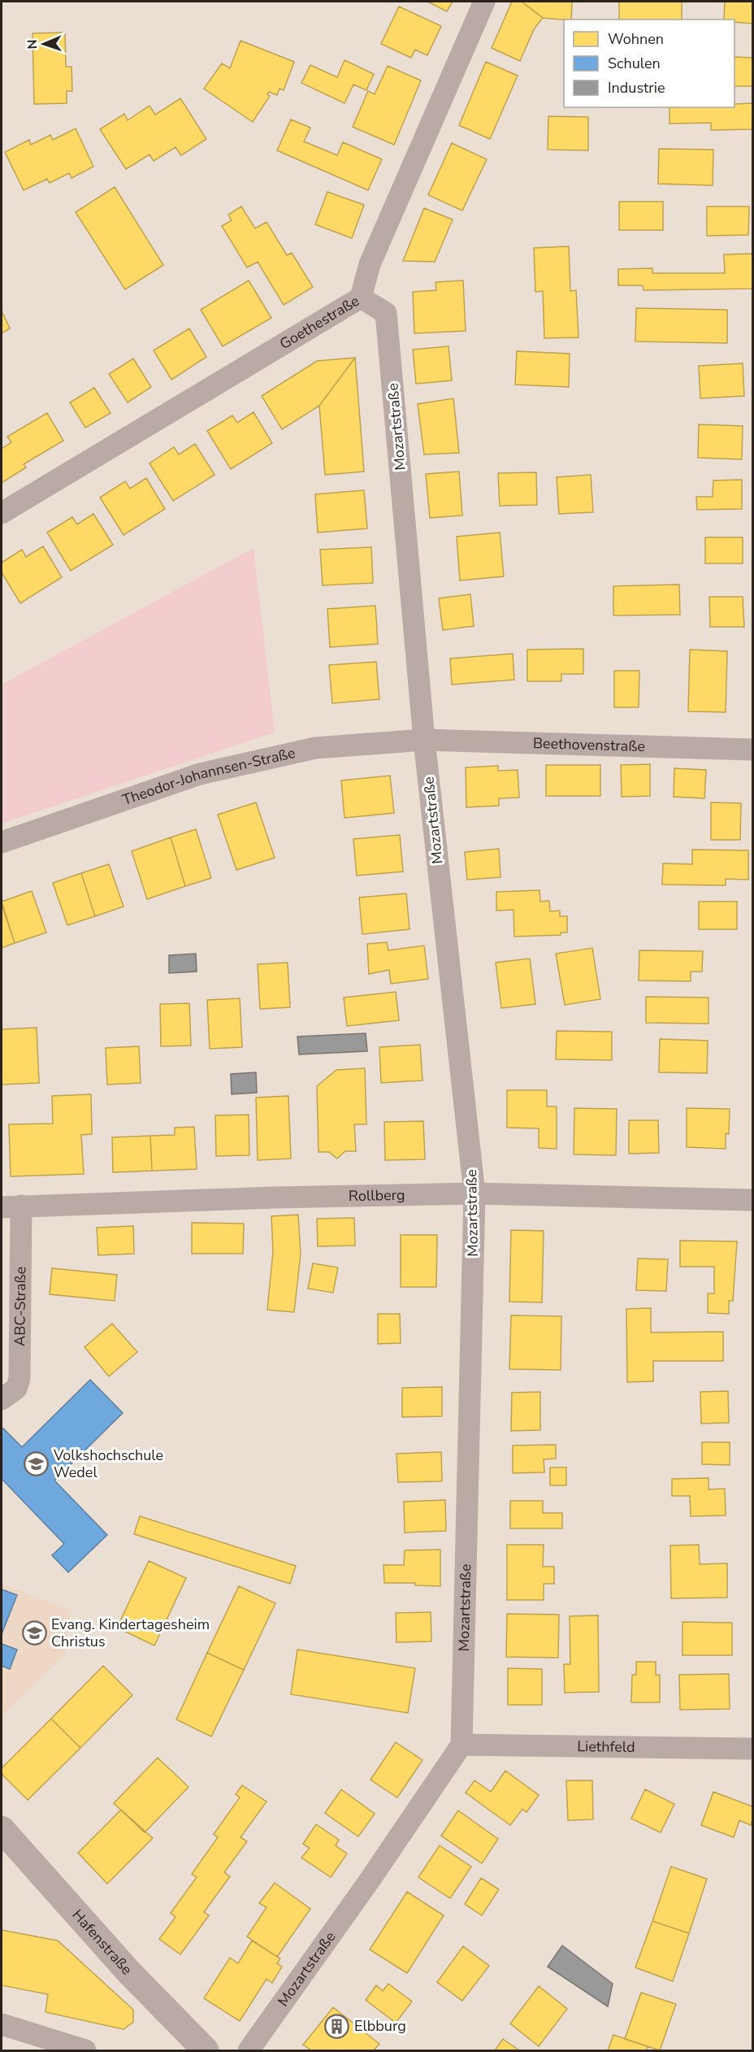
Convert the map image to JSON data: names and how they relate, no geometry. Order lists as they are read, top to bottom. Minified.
{"streets":{"street":["Goethestraße","Mozartstraße","Beethovenstraße","Theodor-Johannsen-Straße","Rollberg","ABC-Straße","Liethfeld","Hafenstraße"]},"crossings":[["Goethestraße","Mozartstraße"],["Mozartstraße","Beethovenstraße"],["Mozartstraße","Theodor-Johannsen-Straße"],["Mozartstraße","Rollberg"],["Mozartstraße","Liethfeld"],["Beethovenstraße","Theodor-Johannsen-Straße"],["Rollberg","ABC-Straße"]],"places":{"school or university":["Volkshochschule Wedel","Evang. Kindertagesheim Christus"],"building":["Elbburg"]},"legend":["Wohnen","Schulen","Industrie"],"north":"left"}
